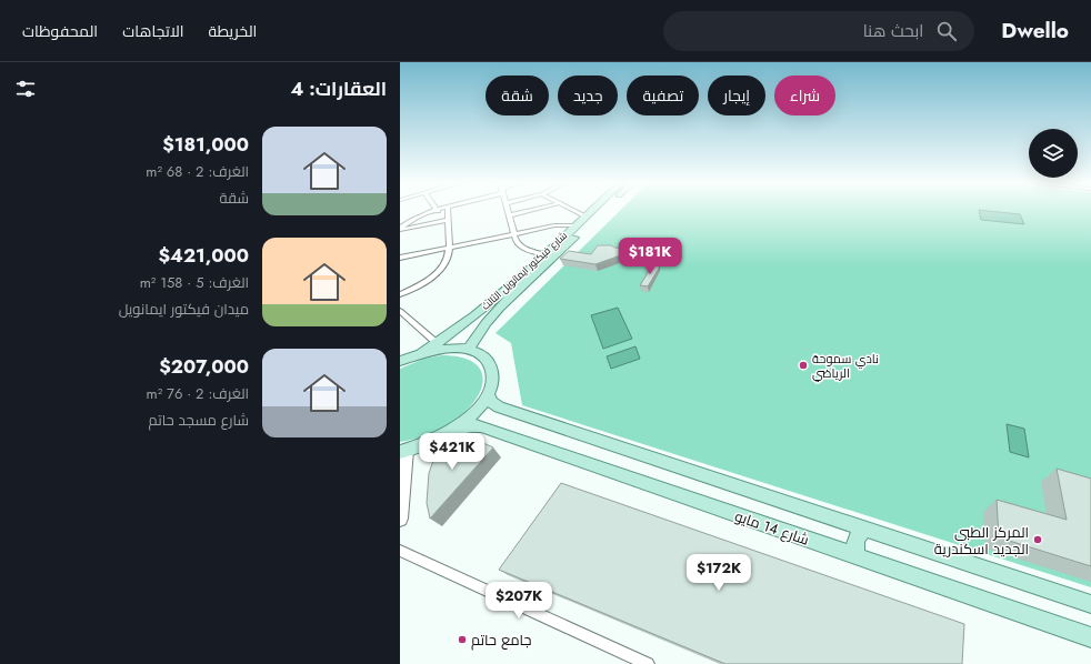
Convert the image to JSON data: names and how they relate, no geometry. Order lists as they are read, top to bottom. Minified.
{"streets":{"main road":["شارع فيكتور ايمانويل الثالث","شارع 14 مايو"]},"places":["نادي سموحة الرياضي","المركز الطبى الجديد اسكندرية","جامع حاتم"],"page":{"header":"Dwello","search":"ابحث هنا","nav":["الخريطة","الاتجاهات","المحفوظات"],"heading":"العقارات: 4","chip":["شراء","إيجار","تصفية","جديد","شقة"],"list":[{"name":"$181,000","note":"الغرف: 2 · 68 m² · شقة"},{"name":"$421,000","note":"الغرف: 5 · 158 m² · ميدان فيكتور ايمانويل"},{"name":"$207,000","note":"الغرف: 2 · 76 m² · شارع مسجد حاتم"}],"price":["$181K","$421K","$172K","$207K"]}}
